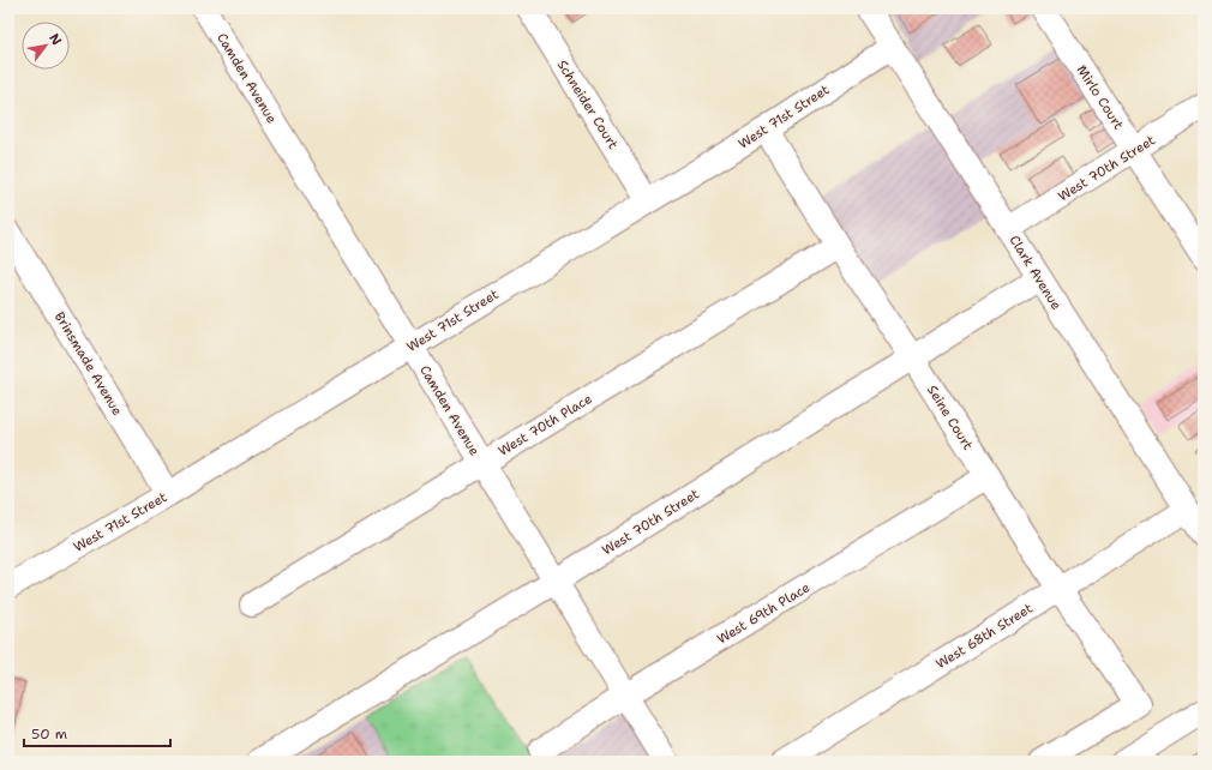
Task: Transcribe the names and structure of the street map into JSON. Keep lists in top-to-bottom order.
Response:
{
  "streets": {
    "street": [
      "Camden Avenue",
      "Mirlo Court",
      "Schneider Court",
      "West 71st Street",
      "West 70th Street",
      "Clark Avenue",
      "Brinsmade Avenue",
      "Seine Court",
      "West 70th Place",
      "West 69th Place",
      "West 68th Street"
    ]
  },
  "crossings": [
    ["Camden Avenue", "West 71st Street"],
    ["Camden Avenue", "West 70th Street"],
    ["Camden Avenue", "West 70th Place"],
    ["Camden Avenue", "West 69th Place"],
    ["Mirlo Court", "West 70th Street"],
    ["Schneider Court", "West 71st Street"],
    ["West 71st Street", "Clark Avenue"],
    ["West 71st Street", "Brinsmade Avenue"],
    ["West 71st Street", "Seine Court"],
    ["West 70th Street", "Clark Avenue"],
    ["West 70th Street", "Seine Court"],
    ["Clark Avenue", "West 68th Street"],
    ["Seine Court", "West 70th Place"],
    ["Seine Court", "West 69th Place"],
    ["Seine Court", "West 68th Street"]
  ],
  "scale_bar": "50 m",
  "north": "top right"
}
